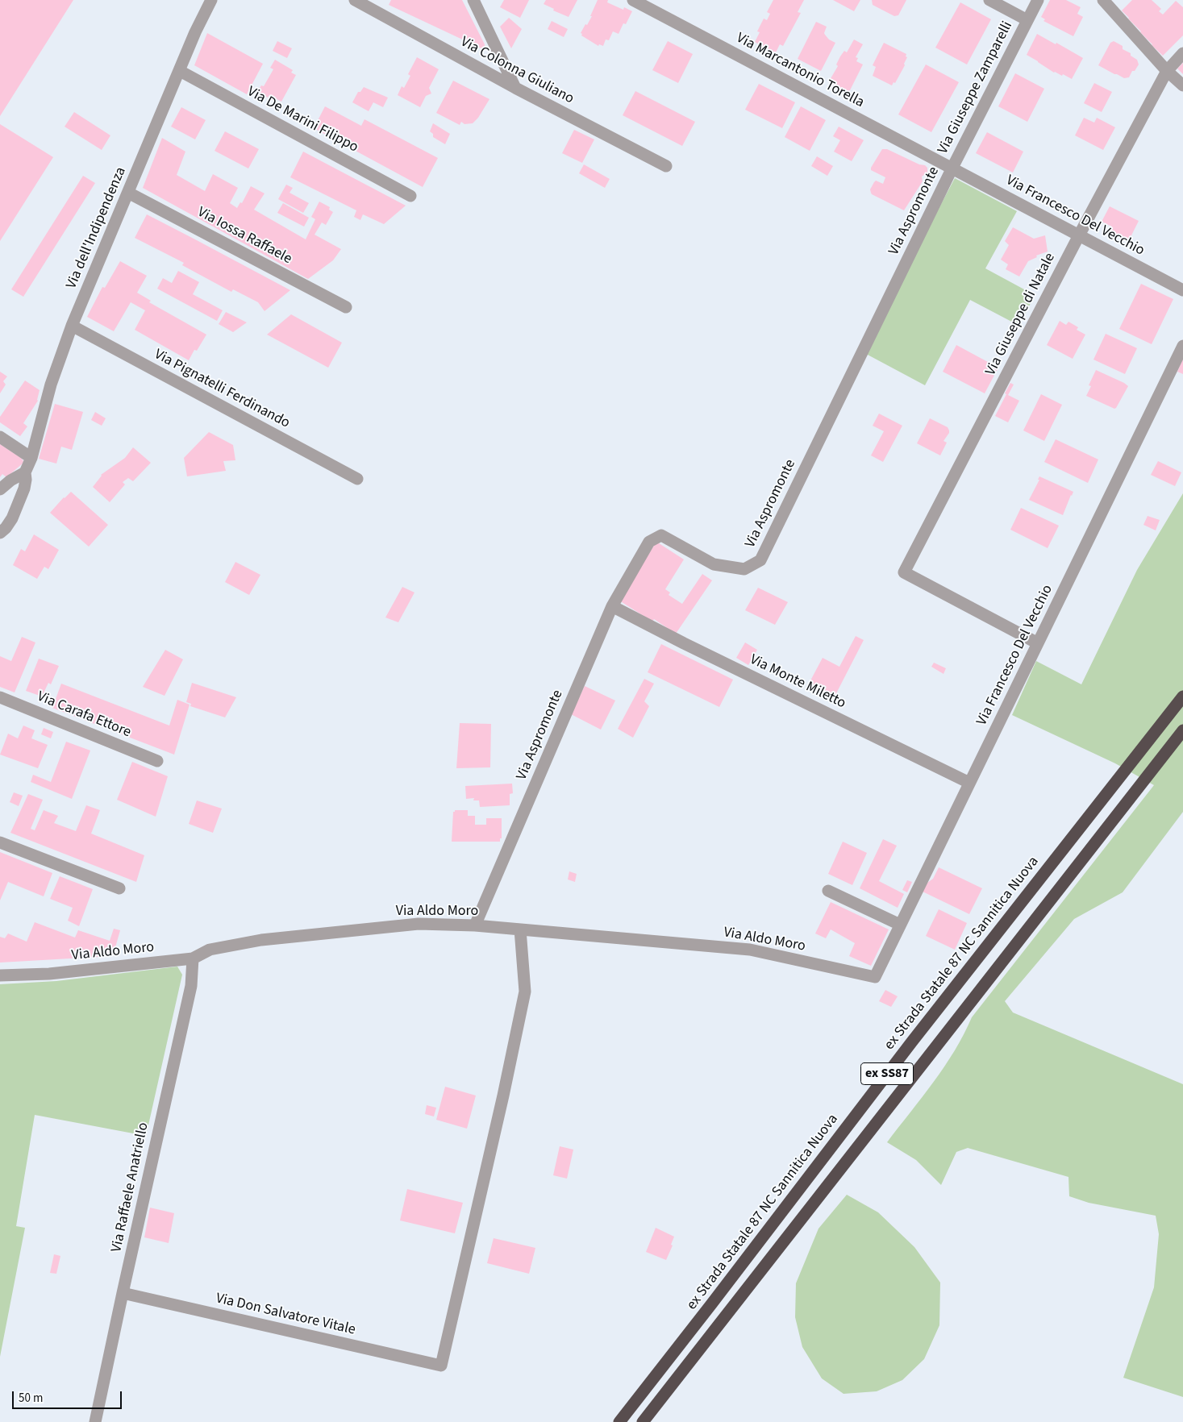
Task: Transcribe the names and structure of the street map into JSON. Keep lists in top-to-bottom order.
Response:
{
  "streets": {
    "highway": ["ex Strada Statale 87 NC Sannitica Nuova", "ex SS87"],
    "street": [
      "Via Colonna Giuliano",
      "Via Marcantonio Torella",
      "Via Giuseppe Zamparelli",
      "Via De Marini Filippo",
      "Via Aspromonte",
      "Via Francesco Del Vecchio",
      "Via dell'Indipendenza",
      "Via Iossa Raffaele",
      "Via Giuseppe di Natale",
      "Via Pignatelli Ferdinando",
      "Via Monte Miletto",
      "Via Carafa Ettore",
      "Via Aldo Moro",
      "Via Raffaele Anatriello",
      "Via Don Salvatore Vitale"
    ]
  },
  "crossings": [
    ["Via Marcantonio Torella", "Via Giuseppe Zamparelli"],
    ["Via Marcantonio Torella", "Via Aspromonte"],
    ["Via Marcantonio Torella", "Via Francesco Del Vecchio"],
    ["Via Giuseppe Zamparelli", "Via Aspromonte"],
    ["Via Giuseppe Zamparelli", "Via Francesco Del Vecchio"],
    ["Via De Marini Filippo", "Via dell'Indipendenza"],
    ["Via Aspromonte", "Via Francesco Del Vecchio"],
    ["Via Aspromonte", "Via Monte Miletto"],
    ["Via Aspromonte", "Via Aldo Moro"],
    ["Via Francesco Del Vecchio", "Via Giuseppe di Natale"],
    ["Via Francesco Del Vecchio", "Via Monte Miletto"],
    ["Via Francesco Del Vecchio", "Via Aldo Moro"],
    ["Via dell'Indipendenza", "Via Iossa Raffaele"],
    ["Via dell'Indipendenza", "Via Pignatelli Ferdinando"],
    ["Via Aldo Moro", "Via Raffaele Anatriello"],
    ["Via Aldo Moro", "Via Don Salvatore Vitale"],
    ["Via Raffaele Anatriello", "Via Don Salvatore Vitale"]
  ],
  "scale_bar": "50 m"
}
